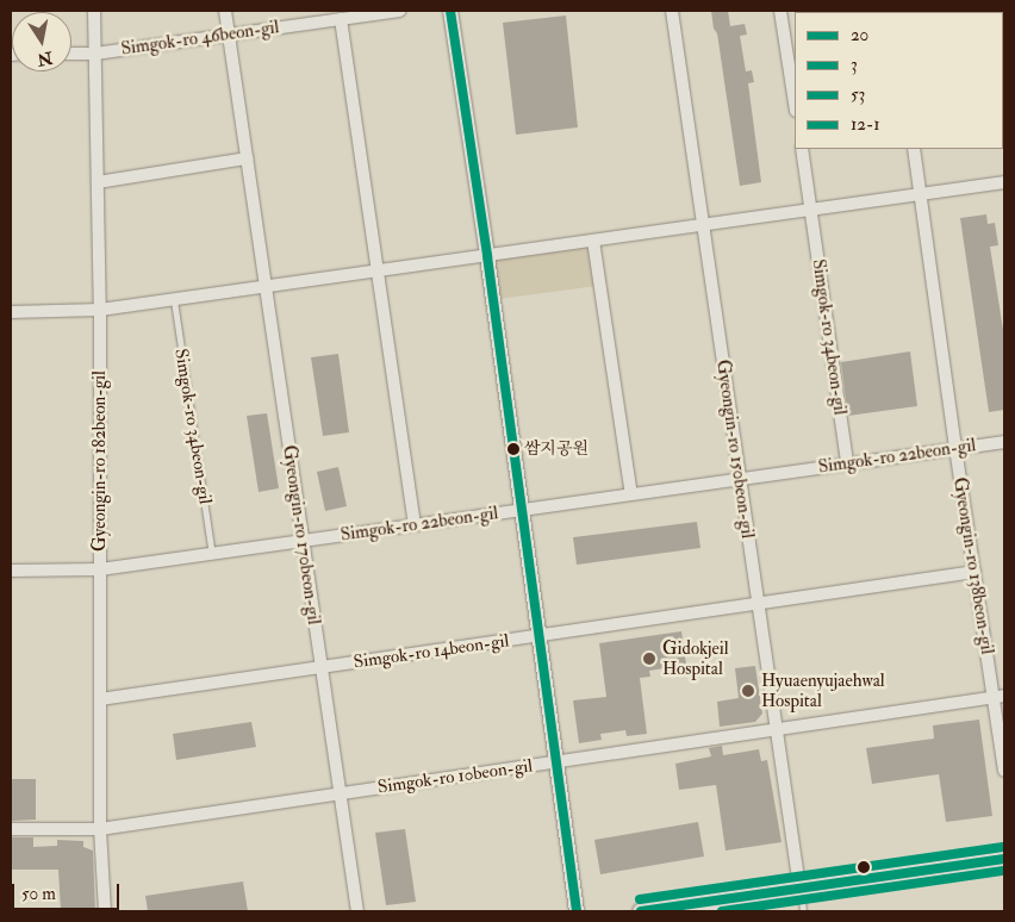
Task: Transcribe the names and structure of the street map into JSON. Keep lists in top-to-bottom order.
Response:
{
  "streets": {
    "street": [
      "Simgok-ro 46beon-gil",
      "Simgok-ro 34beon-gil",
      "Gyeongin-ro 150beon-gil",
      "Simgok-ro 22beon-gil",
      "Gyeongin-ro 182beon-gil",
      "Gyeongin-ro 170beon-gil",
      "Gyeongin-ro 138beon-gil",
      "Simgok-ro 14beon-gil",
      "Simgok-ro 10beon-gil"
    ]
  },
  "crossings": [
    ["Simgok-ro 46beon-gil", "Gyeongin-ro 182beon-gil"],
    ["Simgok-ro 46beon-gil", "Gyeongin-ro 170beon-gil"],
    ["Simgok-ro 34beon-gil", "Simgok-ro 22beon-gil"],
    ["Gyeongin-ro 150beon-gil", "Simgok-ro 22beon-gil"],
    ["Gyeongin-ro 150beon-gil", "Simgok-ro 14beon-gil"],
    ["Gyeongin-ro 150beon-gil", "Simgok-ro 10beon-gil"],
    ["Simgok-ro 22beon-gil", "Gyeongin-ro 182beon-gil"],
    ["Simgok-ro 22beon-gil", "Gyeongin-ro 170beon-gil"],
    ["Simgok-ro 22beon-gil", "Gyeongin-ro 138beon-gil"],
    ["Gyeongin-ro 182beon-gil", "Simgok-ro 14beon-gil"],
    ["Gyeongin-ro 182beon-gil", "Simgok-ro 10beon-gil"],
    ["Gyeongin-ro 170beon-gil", "Simgok-ro 14beon-gil"],
    ["Gyeongin-ro 170beon-gil", "Simgok-ro 10beon-gil"],
    ["Gyeongin-ro 138beon-gil", "Simgok-ro 14beon-gil"],
    ["Gyeongin-ro 138beon-gil", "Simgok-ro 10beon-gil"]
  ],
  "places": ["쌈지공원", "Gidokjeil Hospital", "Hyuaenyujaehwal Hospital"],
  "lines": [
    "transit line 20",
    "transit line 12-1",
    "transit line 3",
    "transit line 53"
  ],
  "legend": [
    "20",
    "3",
    "53",
    "12-1"
  ],
  "scale_bar": "50 m",
  "north": "bottom"
}
